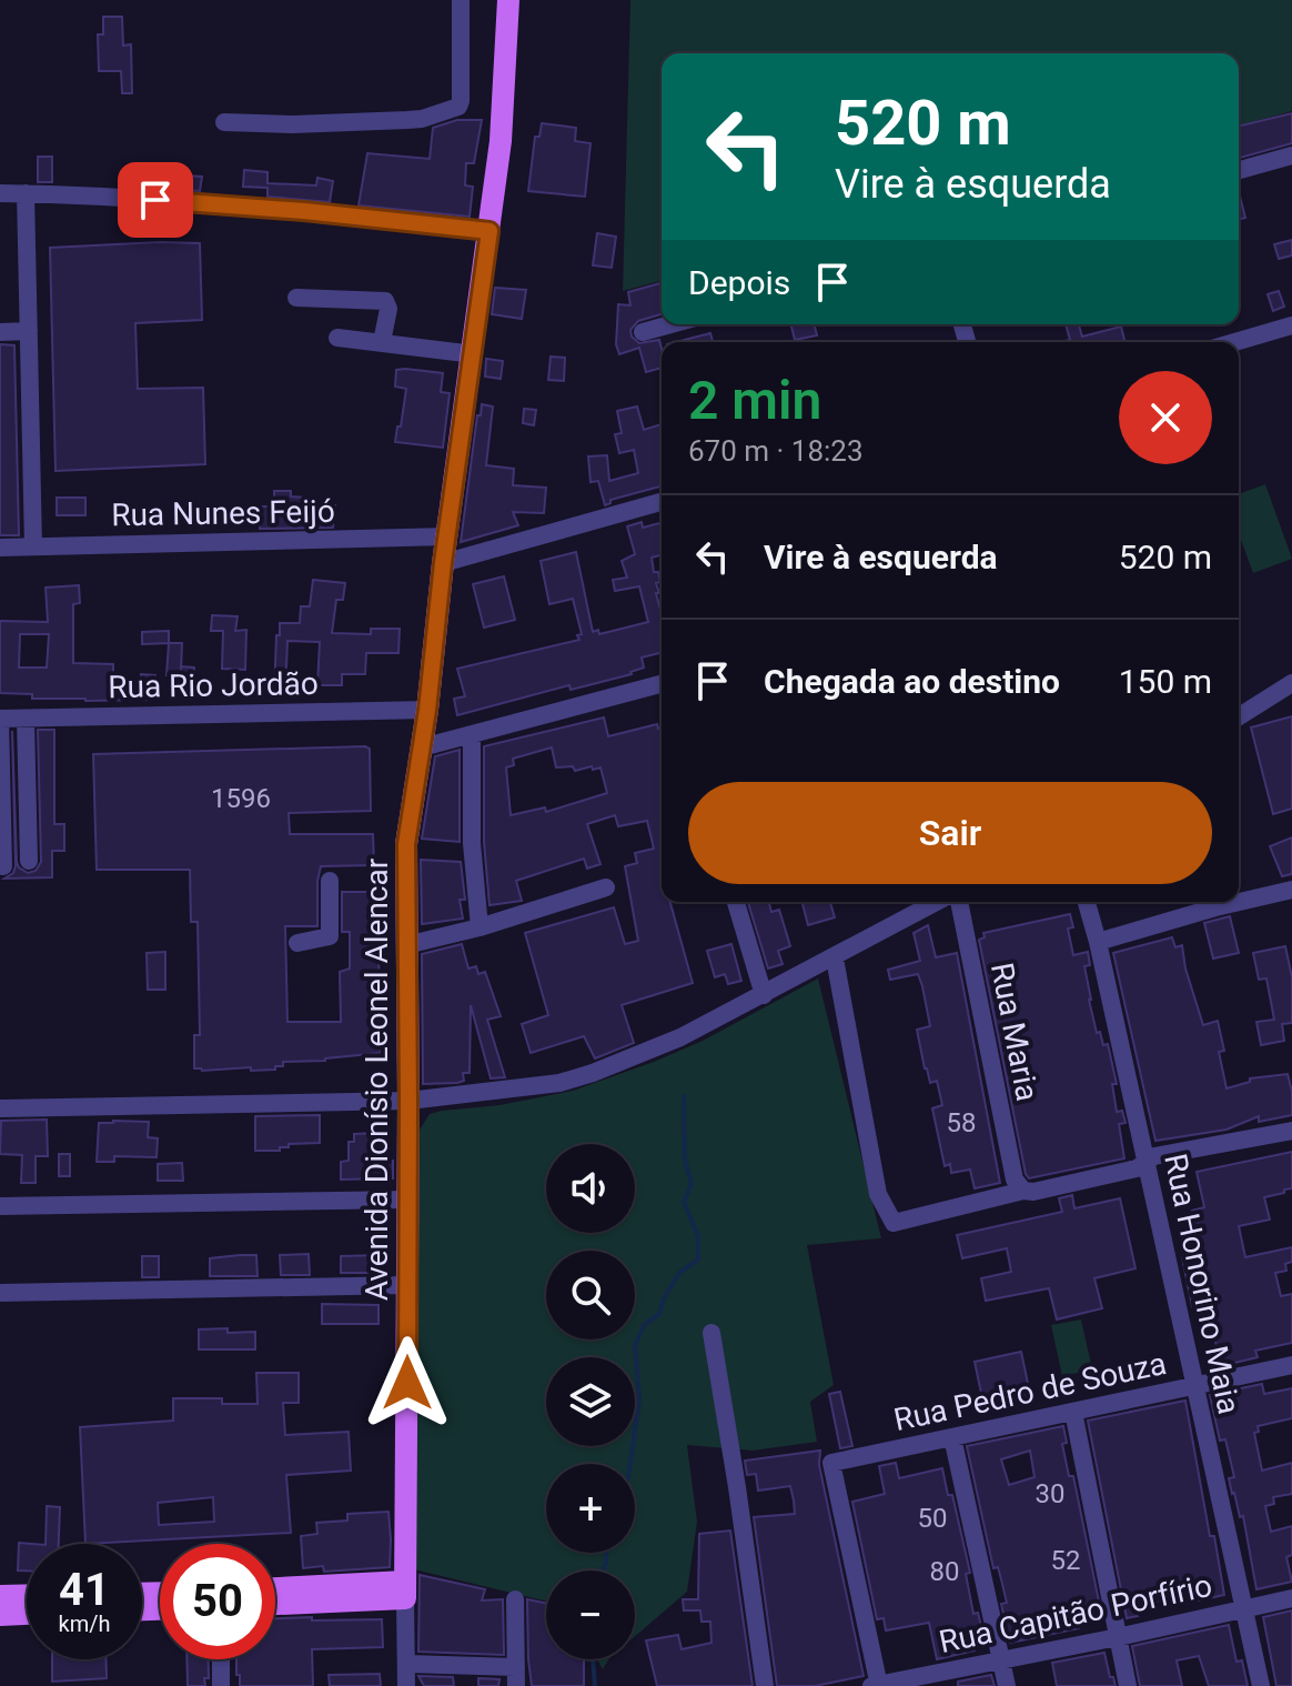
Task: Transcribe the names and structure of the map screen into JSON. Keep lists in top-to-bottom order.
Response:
{
  "streets": {
    "main road": ["Avenida Dionísio Leonel Alencar"],
    "street": [
      "Rua Nunes Feijó",
      "Rua Rio Jordão",
      "Rua Maria",
      "Rua Honorino Maia",
      "Rua Pedro de Souza",
      "Rua Capitão Porfírio"
    ]
  },
  "crossings": [
    ["Rua Nunes Feijó", "Avenida Dionísio Leonel Alencar"],
    ["Rua Rio Jordão", "Avenida Dionísio Leonel Alencar"],
    ["Rua Honorino Maia", "Rua Pedro de Souza"],
    ["Rua Honorino Maia", "Rua Capitão Porfírio"],
    ["Rua Pedro de Souza", "Rua Capitão Porfírio"]
  ],
  "house_numbers": [
    "1596",
    "58",
    "30",
    "50",
    "52",
    "80"
  ],
  "page": {
    "turn": ["520 m", "Vire à esquerda"],
    "then": "Depois",
    "heading": ["2 min", "670 m · 18:23"],
    "list": [
      {
        "name": "Vire à esquerda",
        "value": "520 m"
      },
      {
        "name": "Chegada ao destino",
        "value": "150 m"
      }
    ],
    "buttons": "Sair",
    "map_buttons": ["+", "−"],
    "speed": "41 km/h",
    "limit": "50"
  }
}
